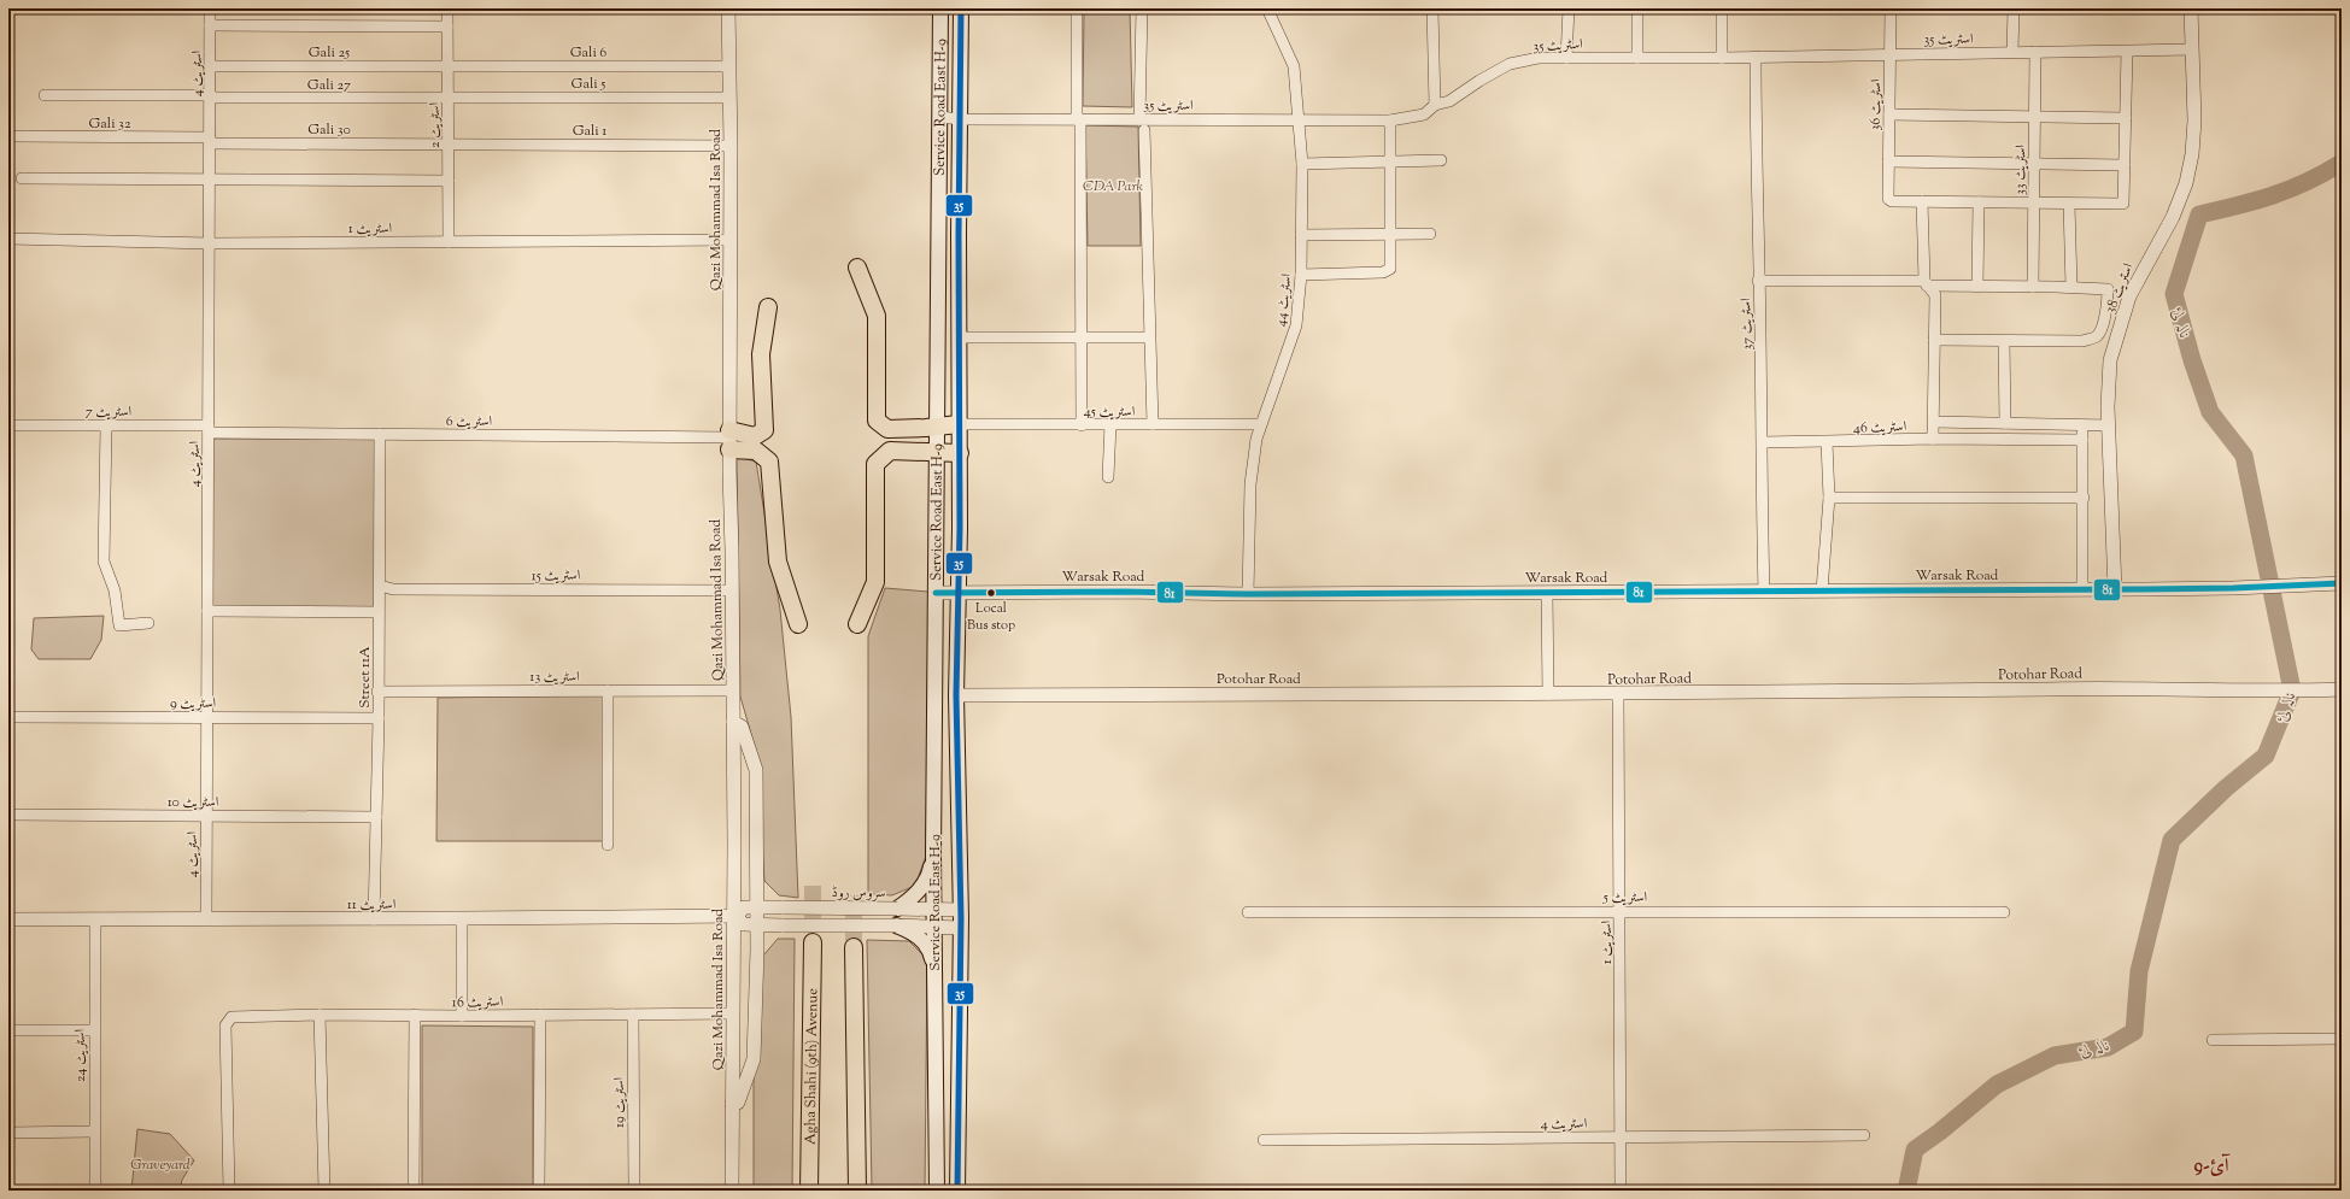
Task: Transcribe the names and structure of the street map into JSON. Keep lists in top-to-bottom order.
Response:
{
  "streets": {
    "main road": ["Service Road East H-9", "Agha Shahi (9th) Avenue"],
    "street": [
      "اسٹریٹ 35",
      "Gali 25",
      "Gali 6",
      "اسٹریٹ 4",
      "Gali 5",
      "Gali 27",
      "اسٹریٹ 36",
      "Gali 32",
      "اسٹریٹ 2",
      "Gali 30",
      "Gali 1",
      "اسٹریٹ 33",
      "Qazi Mohammad Isa Road",
      "اسٹریٹ 1",
      "اسٹریٹ 38",
      "اسٹریٹ 44",
      "اسٹریٹ 37",
      "اسٹریٹ 7",
      "اسٹریٹ 45",
      "اسٹریٹ 6",
      "اسٹریٹ 46",
      "اسٹریٹ 15",
      "Warsak Road",
      "Potohar Road",
      "اسٹریٹ 13",
      "Street 11A",
      "اسٹریٹ 9",
      "اسٹریٹ 10",
      "سروس روڈ",
      "اسٹریٹ 5",
      "اسٹریٹ 11",
      "اسٹریٹ 16",
      "اسٹریٹ 24",
      "اسٹریٹ 19"
    ]
  },
  "crossings": [
    ["اسٹریٹ 35", "اسٹریٹ 36"],
    ["اسٹریٹ 35", "Service Road East H-9"],
    ["اسٹریٹ 35", "اسٹریٹ 33"],
    ["اسٹریٹ 35", "اسٹریٹ 38"],
    ["اسٹریٹ 35", "اسٹریٹ 44"],
    ["اسٹریٹ 35", "اسٹریٹ 37"],
    ["Gali 25", "Gali 6"],
    ["Gali 25", "اسٹریٹ 4"],
    ["Gali 25", "اسٹریٹ 2"],
    ["Gali 6", "اسٹریٹ 2"],
    ["Gali 6", "Qazi Mohammad Isa Road"],
    ["اسٹریٹ 4", "Gali 27"],
    ["اسٹریٹ 4", "Gali 32"],
    ["اسٹریٹ 4", "Gali 30"],
    ["اسٹریٹ 4", "اسٹریٹ 1"],
    ["اسٹریٹ 4", "اسٹریٹ 7"],
    ["اسٹریٹ 4", "اسٹریٹ 6"],
    ["اسٹریٹ 4", "اسٹریٹ 9"],
    ["اسٹریٹ 4", "اسٹریٹ 10"],
    ["اسٹریٹ 4", "اسٹریٹ 11"],
    ["Gali 5", "Gali 27"],
    ["Gali 5", "اسٹریٹ 2"],
    ["Gali 5", "Qazi Mohammad Isa Road"],
    ["Gali 27", "اسٹریٹ 2"],
    ["Service Road East H-9", "اسٹریٹ 45"],
    ["Service Road East H-9", "Warsak Road"],
    ["Service Road East H-9", "Potohar Road"],
    ["Service Road East H-9", "سروس روڈ"],
    ["Gali 32", "Gali 30"],
    ["اسٹریٹ 2", "Gali 30"],
    ["اسٹریٹ 2", "Gali 1"],
    ["اسٹریٹ 2", "اسٹریٹ 1"],
    ["Gali 30", "Gali 1"],
    ["Gali 1", "Qazi Mohammad Isa Road"],
    ["Qazi Mohammad Isa Road", "اسٹریٹ 1"],
    ["Qazi Mohammad Isa Road", "اسٹریٹ 6"],
    ["Qazi Mohammad Isa Road", "اسٹریٹ 15"],
    ["Qazi Mohammad Isa Road", "اسٹریٹ 13"],
    ["Qazi Mohammad Isa Road", "سروس روڈ"],
    ["Qazi Mohammad Isa Road", "اسٹریٹ 11"],
    ["Qazi Mohammad Isa Road", "اسٹریٹ 16"],
    ["اسٹریٹ 1", "Potohar Road"],
    ["اسٹریٹ 1", "اسٹریٹ 5"],
    ["اسٹریٹ 38", "Warsak Road"],
    ["اسٹریٹ 44", "اسٹریٹ 45"],
    ["اسٹریٹ 44", "Warsak Road"],
    ["اسٹریٹ 37", "اسٹریٹ 46"],
    ["اسٹریٹ 37", "Warsak Road"],
    ["اسٹریٹ 7", "اسٹریٹ 6"],
    ["اسٹریٹ 6", "Street 11A"],
    ["اسٹریٹ 15", "Street 11A"],
    ["اسٹریٹ 13", "Street 11A"],
    ["Street 11A", "اسٹریٹ 9"],
    ["Street 11A", "اسٹریٹ 10"],
    ["Street 11A", "اسٹریٹ 11"],
    ["سروس روڈ", "اسٹریٹ 11"],
    ["اسٹریٹ 11", "اسٹریٹ 24"],
    ["اسٹریٹ 16", "اسٹریٹ 19"]
  ],
  "districts": ["آئ-9"],
  "water": ["نالہ لئ"],
  "parks": ["CDA Park", "Graveyard"],
  "places": ["Local Bus stop"],
  "lines": ["transit line 35", "transit line 81"]
}
